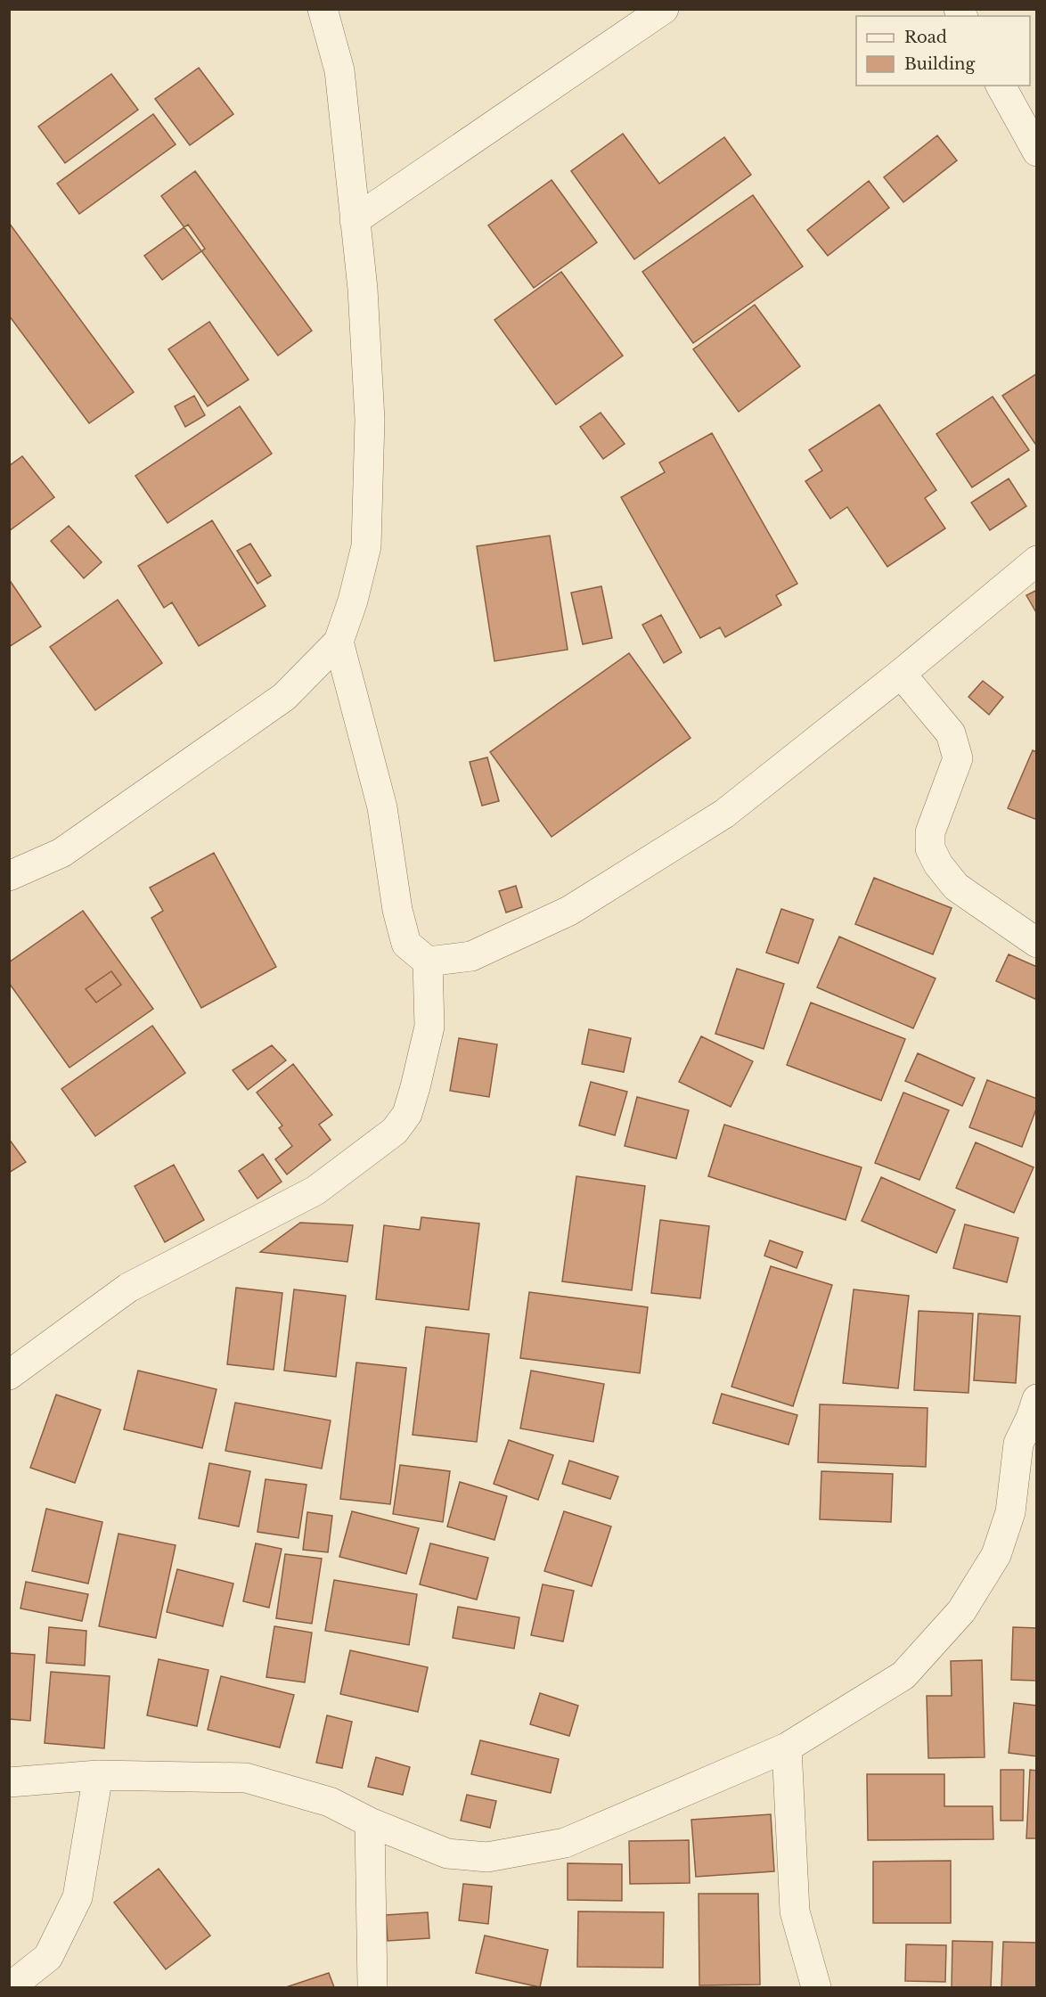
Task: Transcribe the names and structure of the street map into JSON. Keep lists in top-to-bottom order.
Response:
{
  "legend": ["Road", "Building"]
}
